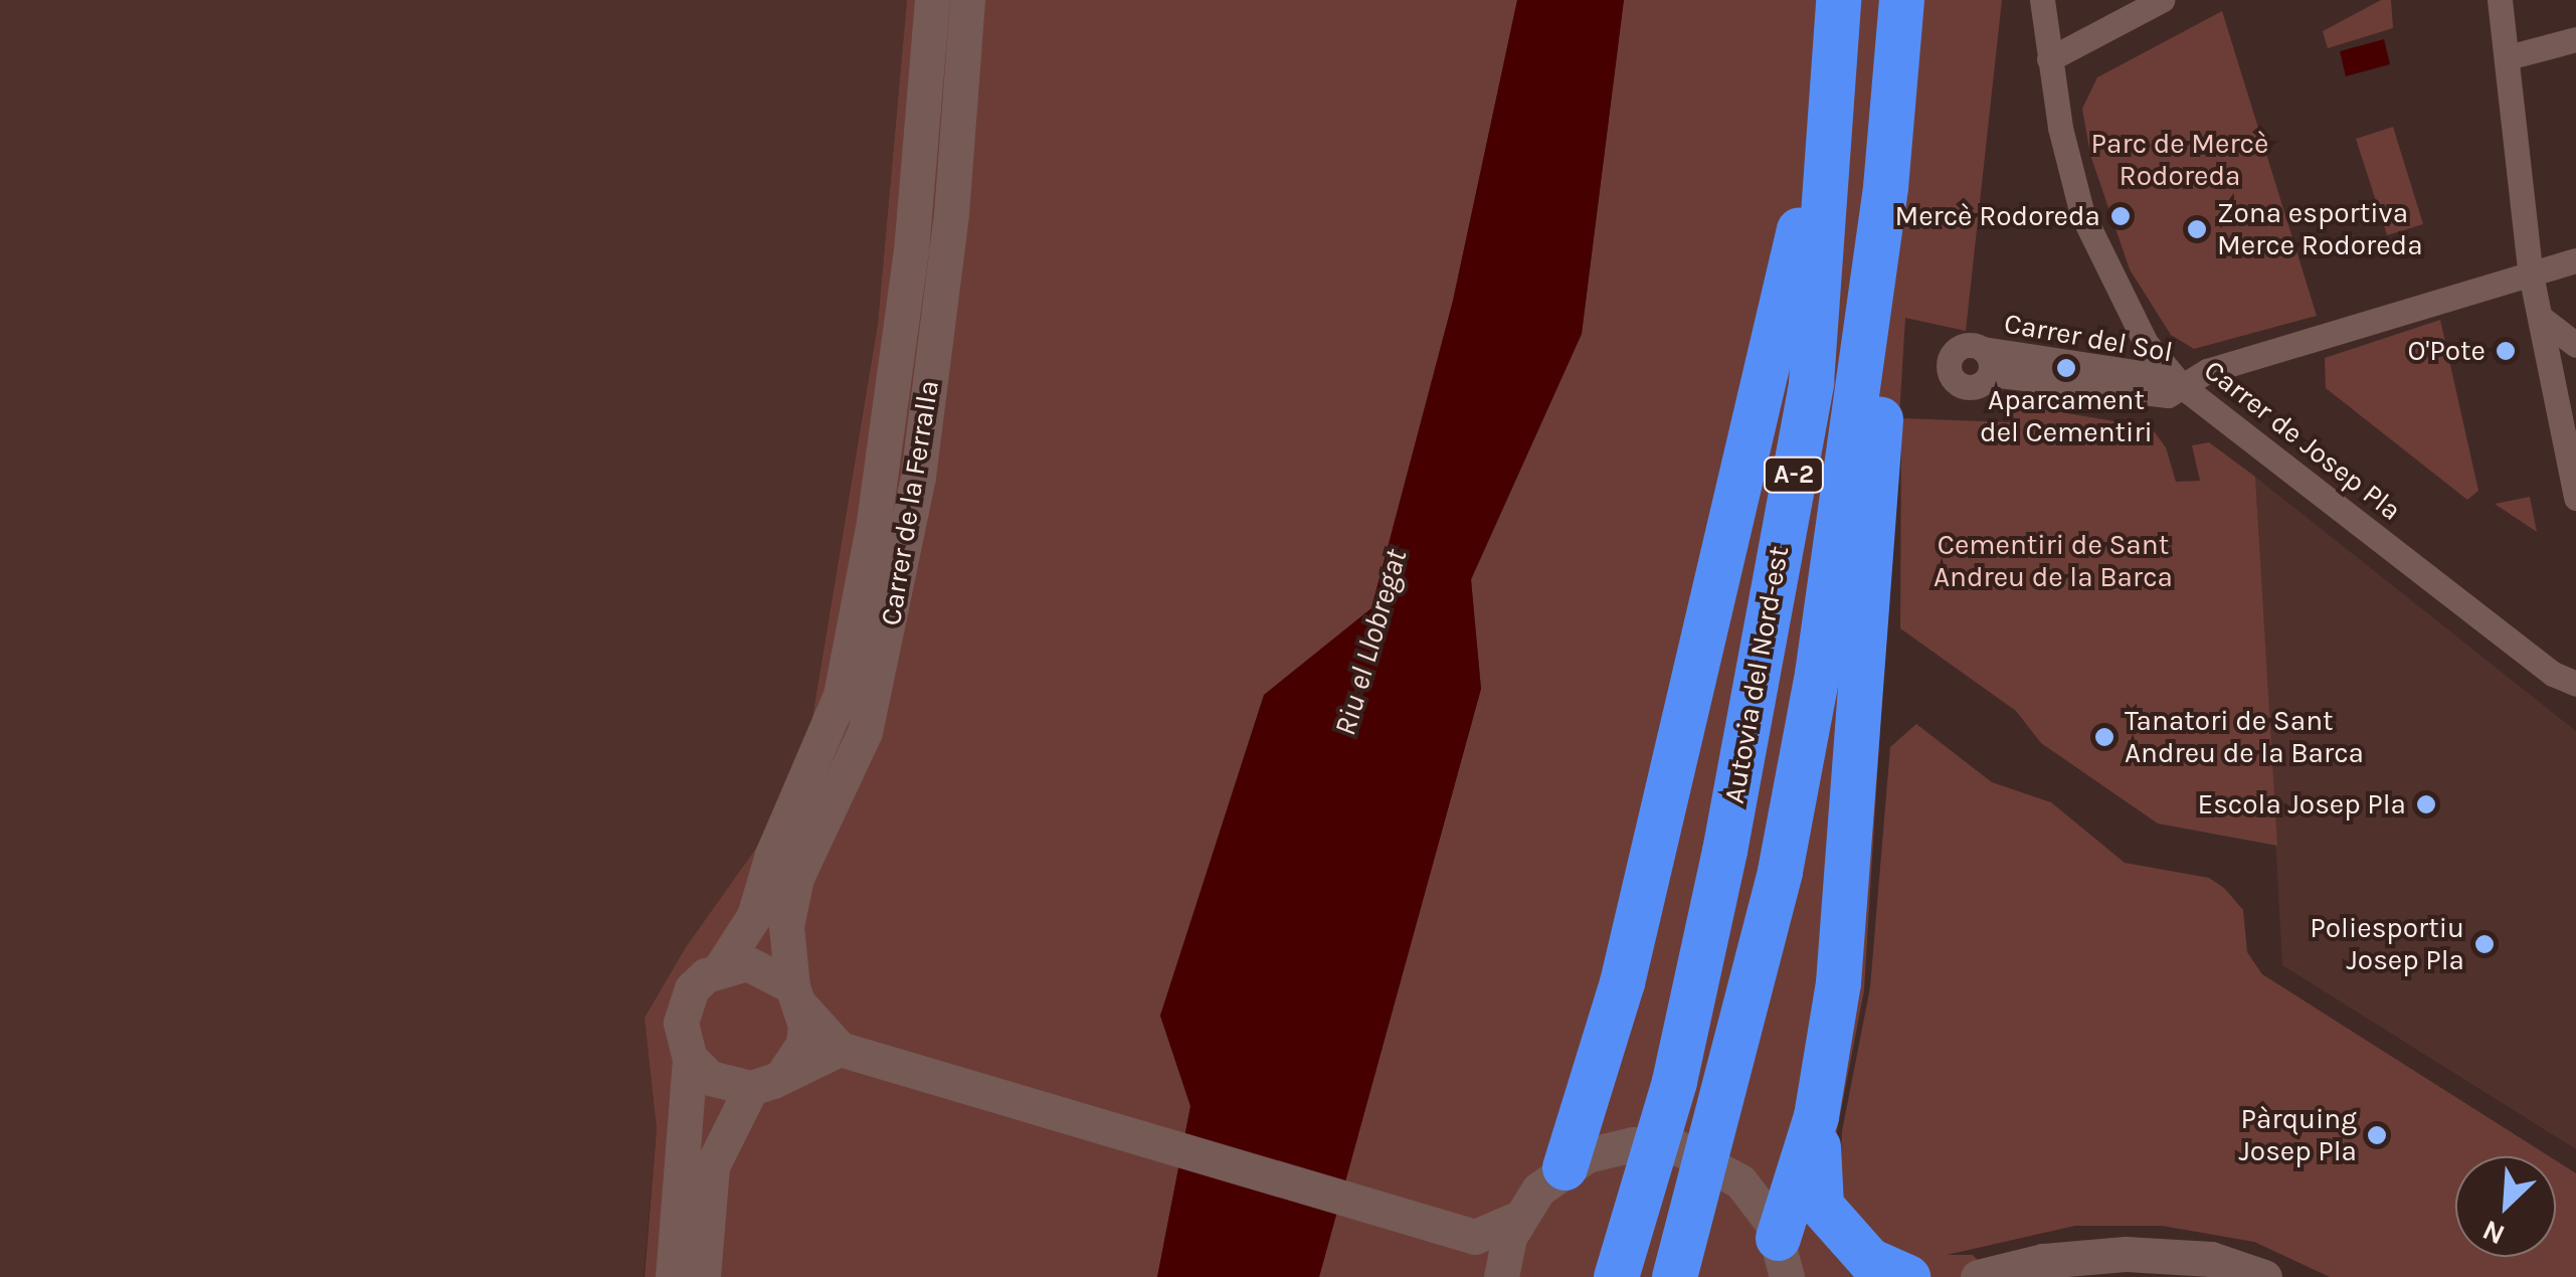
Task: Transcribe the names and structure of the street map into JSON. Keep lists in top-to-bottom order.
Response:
{
  "streets": {
    "highway": ["A-2", "Autovia del Nord-est"],
    "street": ["Carrer del Sol", "Carrer de Josep Pla", "Carrer de la Ferralla"]
  },
  "crossings": [
    ["Carrer del Sol", "Carrer de Josep Pla"]
  ],
  "water": ["Riu el Llobregat"],
  "parks": ["Parc de Mercè Rodoreda", "Cementiri de Sant Andreu de la Barca"],
  "places": [
    "Mercè Rodoreda",
    "Zona esportiva Merce Rodoreda",
    "O'Pote",
    "Aparcament del Cementiri",
    "Tanatori de Sant Andreu de la Barca",
    "Escola Josep Pla",
    "Poliesportiu Josep Pla",
    "Pàrquing Josep Pla"
  ],
  "north": "bottom left"
}
